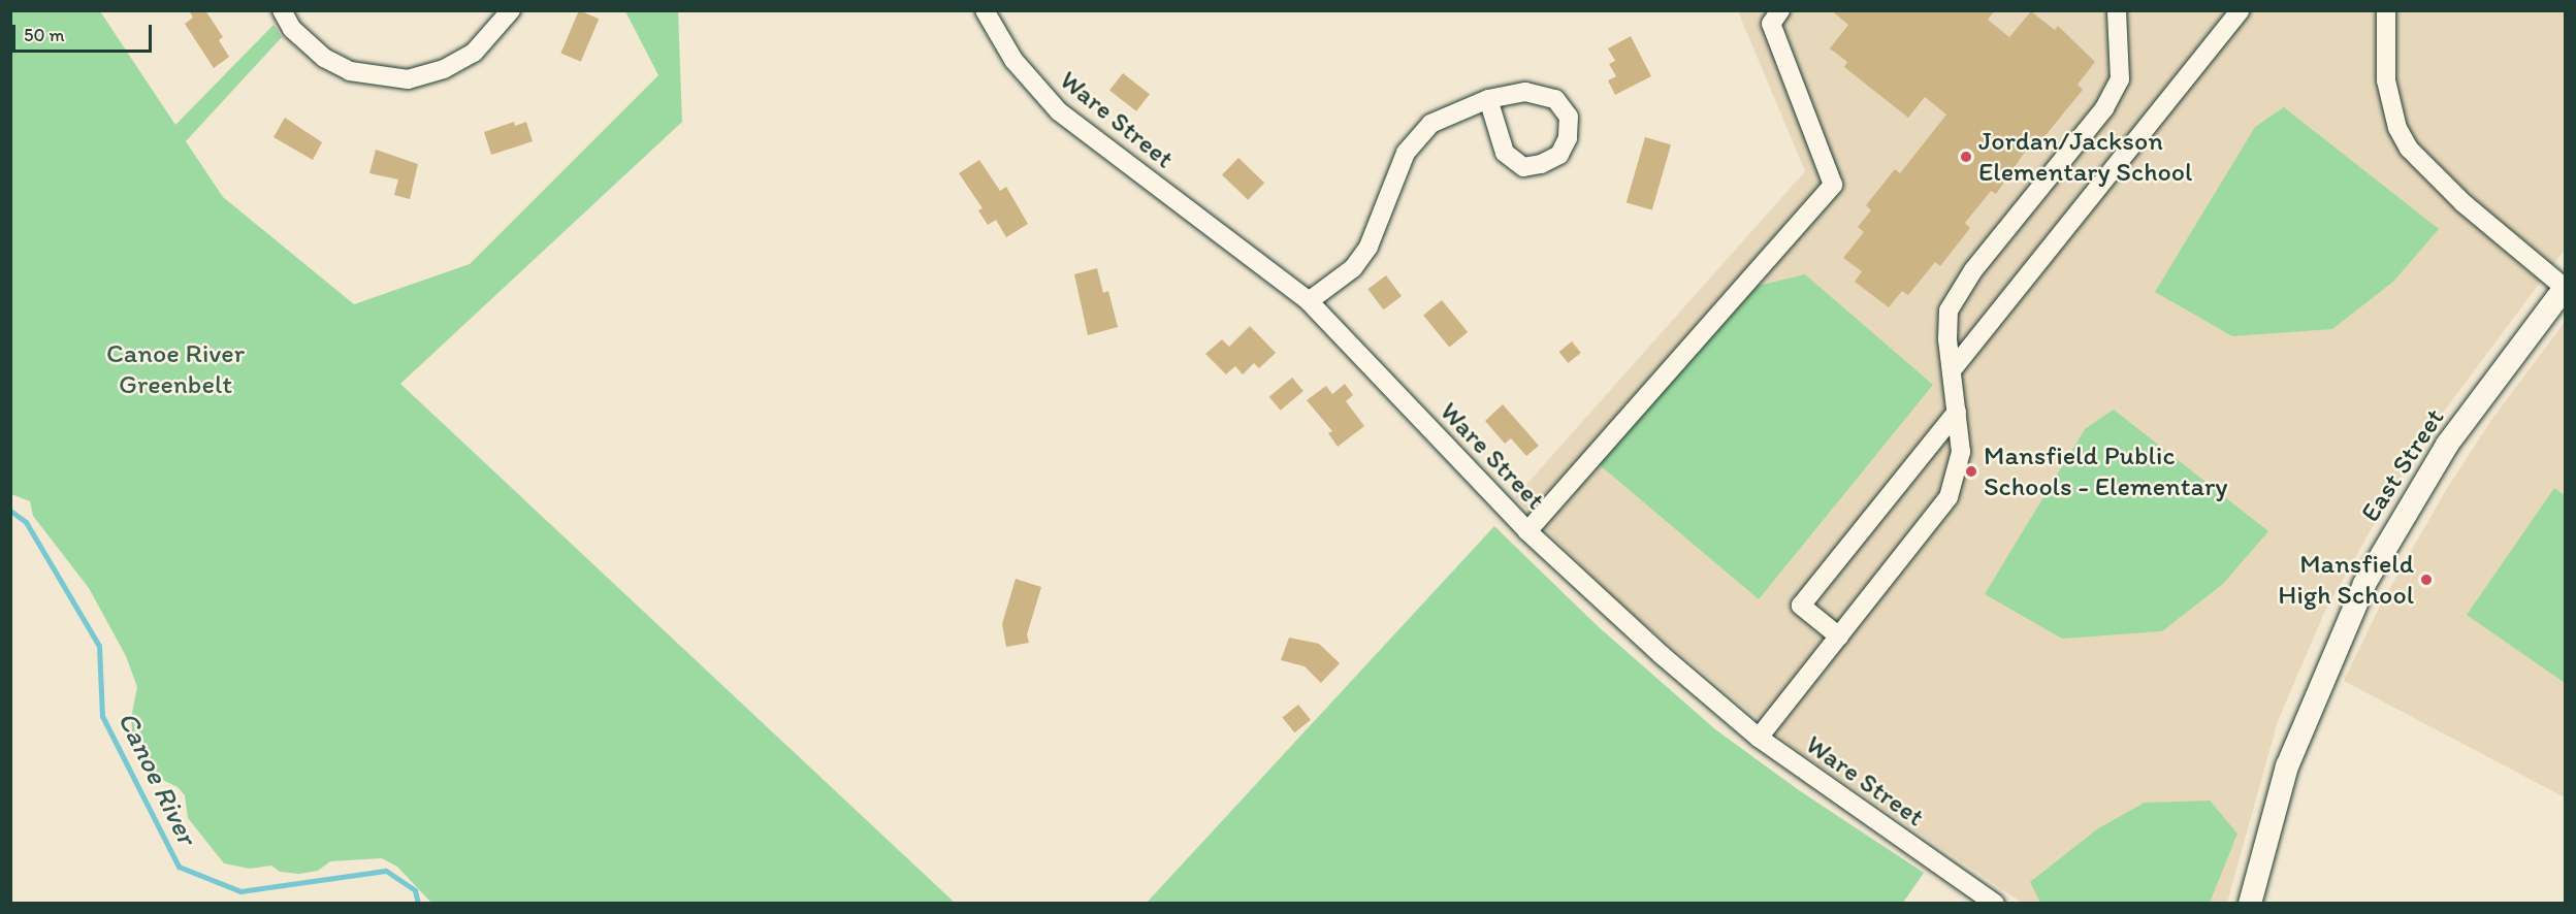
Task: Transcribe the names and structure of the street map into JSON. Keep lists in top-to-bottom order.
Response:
{
  "streets": {
    "main road": ["East Street"],
    "street": ["Ware Street"]
  },
  "water": ["Canoe River"],
  "parks": ["Canoe River Greenbelt"],
  "places": ["Jordan/Jackson Elementary School", "Mansfield Public Schools - Elementary", "Mansfield High School"],
  "scale_bar": "50 m"
}
